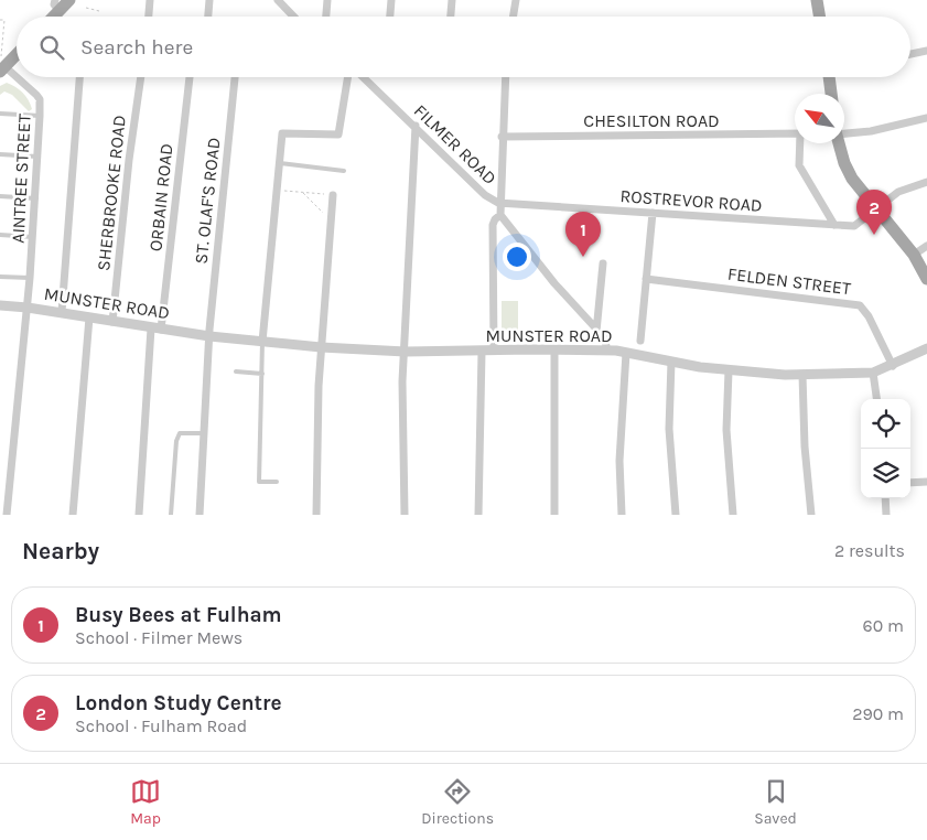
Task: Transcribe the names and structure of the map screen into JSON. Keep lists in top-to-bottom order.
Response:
{
  "streets": {
    "street": [
      "CHESILTON ROAD",
      "FILMER ROAD",
      "AINTREE STREET",
      "SHERBROOKE ROAD",
      "ORBAIN ROAD",
      "ST. OLAF'S ROAD",
      "ROSTREVOR ROAD",
      "FELDEN STREET",
      "MUNSTER ROAD"
    ]
  },
  "crossings": [
    ["FILMER ROAD", "ROSTREVOR ROAD"],
    ["FILMER ROAD", "MUNSTER ROAD"],
    ["AINTREE STREET", "MUNSTER ROAD"],
    ["SHERBROOKE ROAD", "MUNSTER ROAD"],
    ["ORBAIN ROAD", "MUNSTER ROAD"],
    ["ST. OLAF'S ROAD", "MUNSTER ROAD"],
    ["FELDEN STREET", "MUNSTER ROAD"]
  ],
  "north": "top left",
  "page": {
    "search": "Search here",
    "pins": ["2", "1"],
    "heading": ["Nearby", "2 results"],
    "list": [
      {
        "mark": "1",
        "name": "Busy Bees at Fulham",
        "note": "School · Filmer Mews",
        "value": "60 m"
      },
      {
        "mark": "2",
        "name": "London Study Centre",
        "note": "School · Fulham Road",
        "value": "290 m"
      }
    ],
    "nav": ["Map", "Directions", "Saved"]
  }
}
